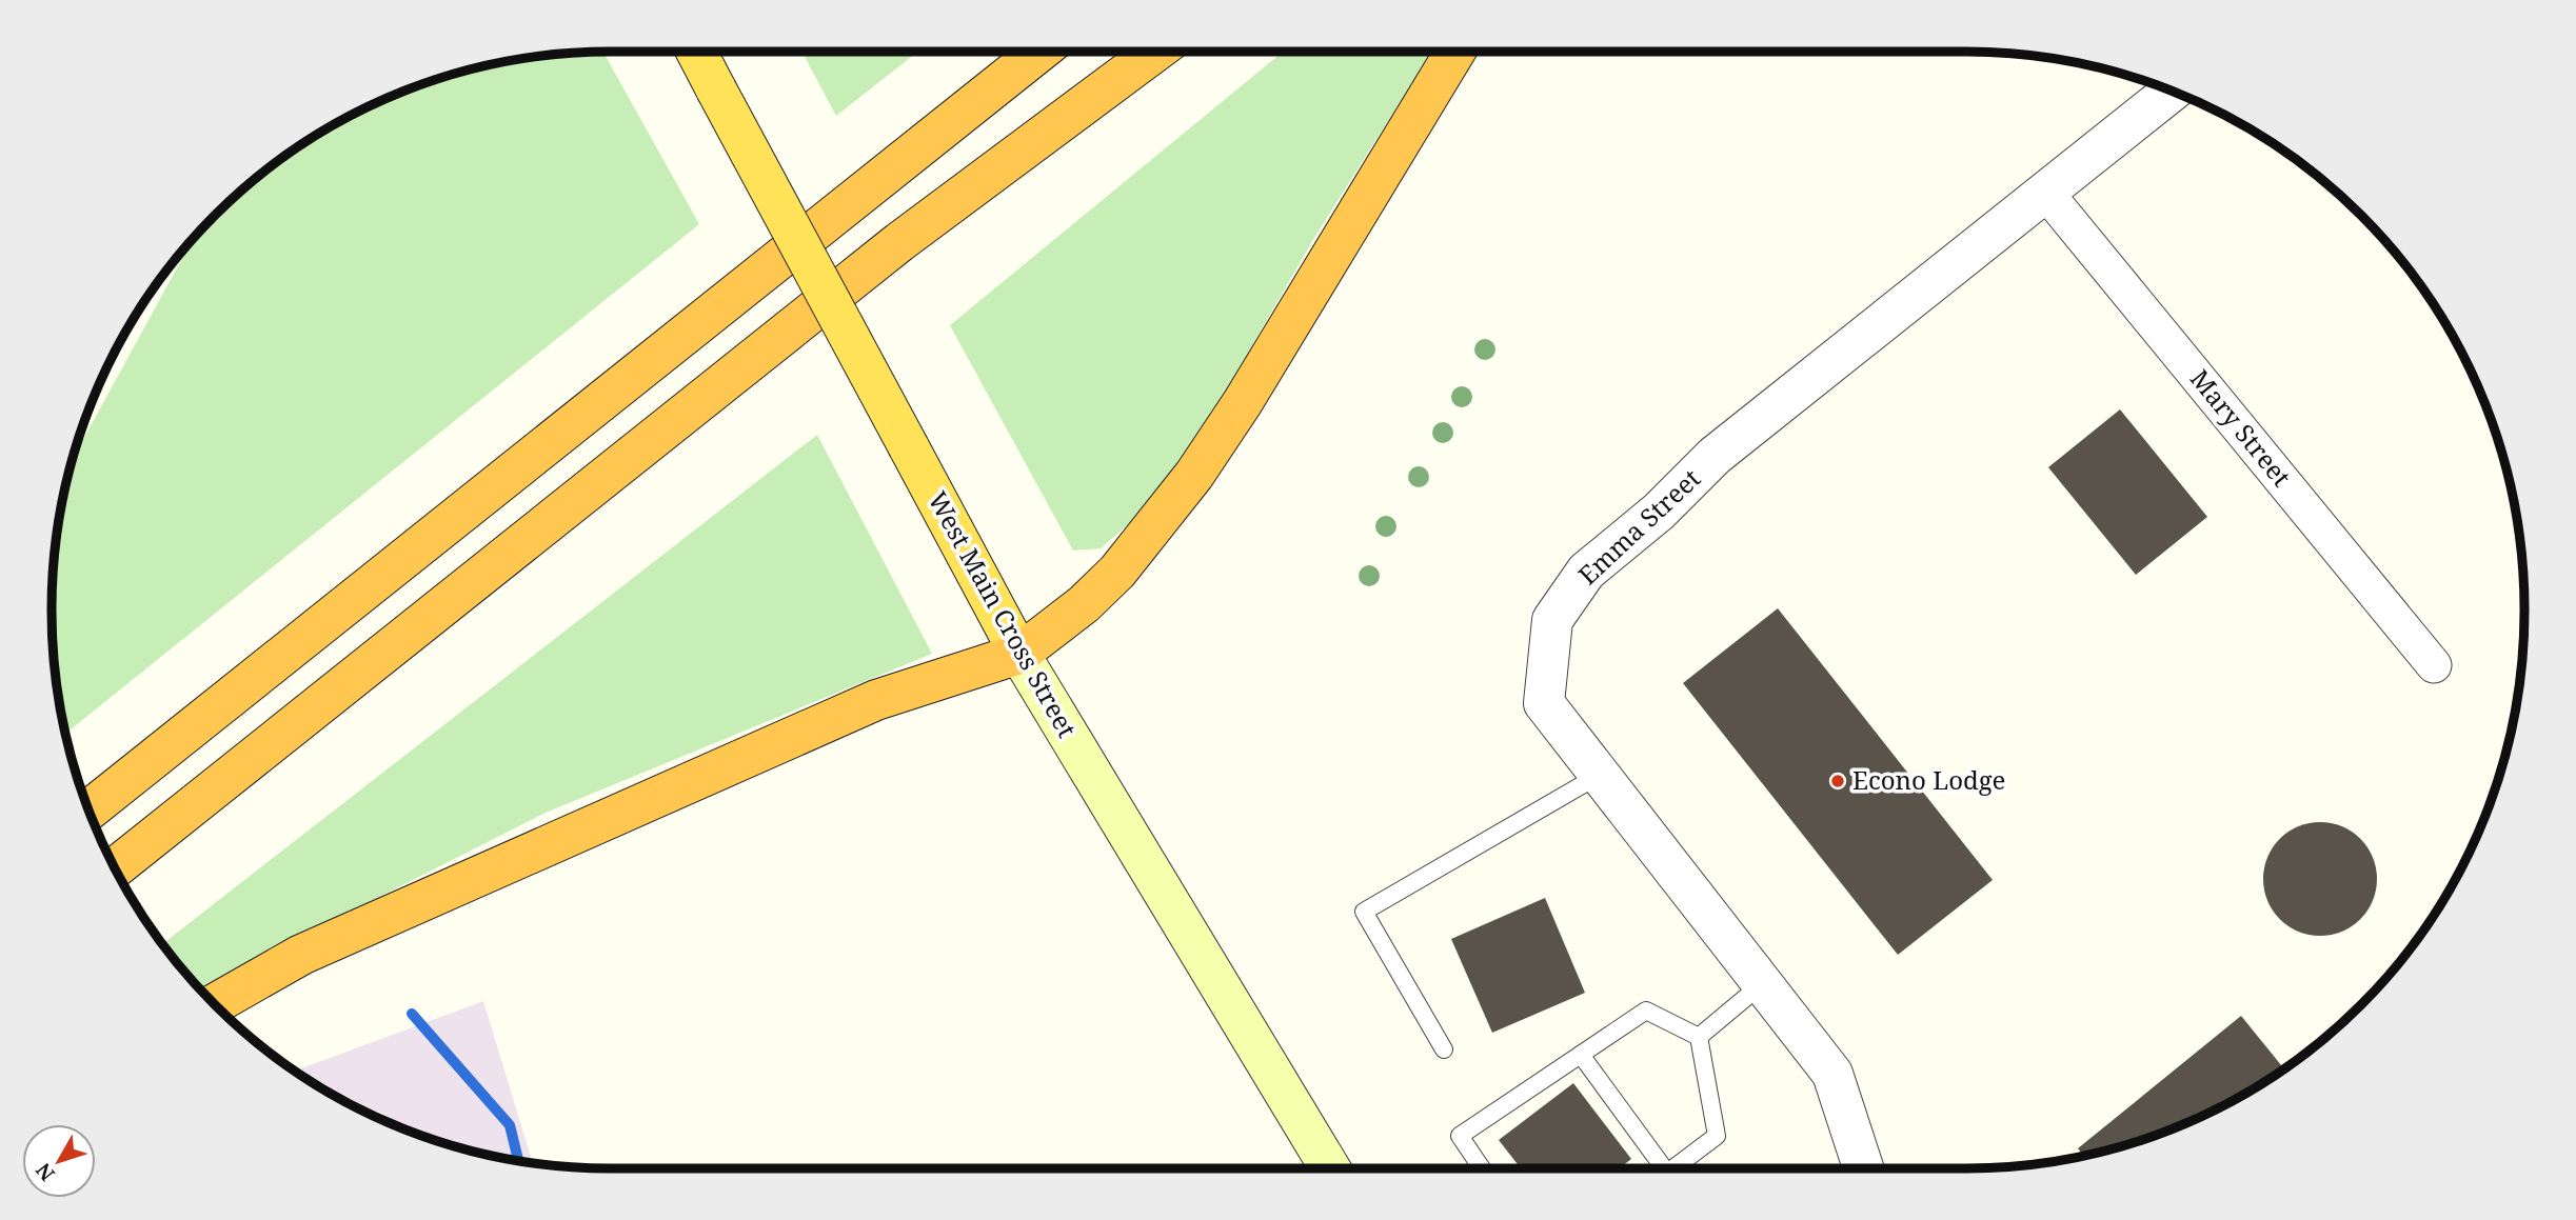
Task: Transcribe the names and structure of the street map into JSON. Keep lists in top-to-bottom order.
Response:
{
  "streets": {
    "highway": ["West Main Cross Street"],
    "street": ["Mary Street", "Emma Street"]
  },
  "crossings": [
    ["Mary Street", "Emma Street"]
  ],
  "places": ["Econo Lodge"],
  "north": "bottom left"
}
